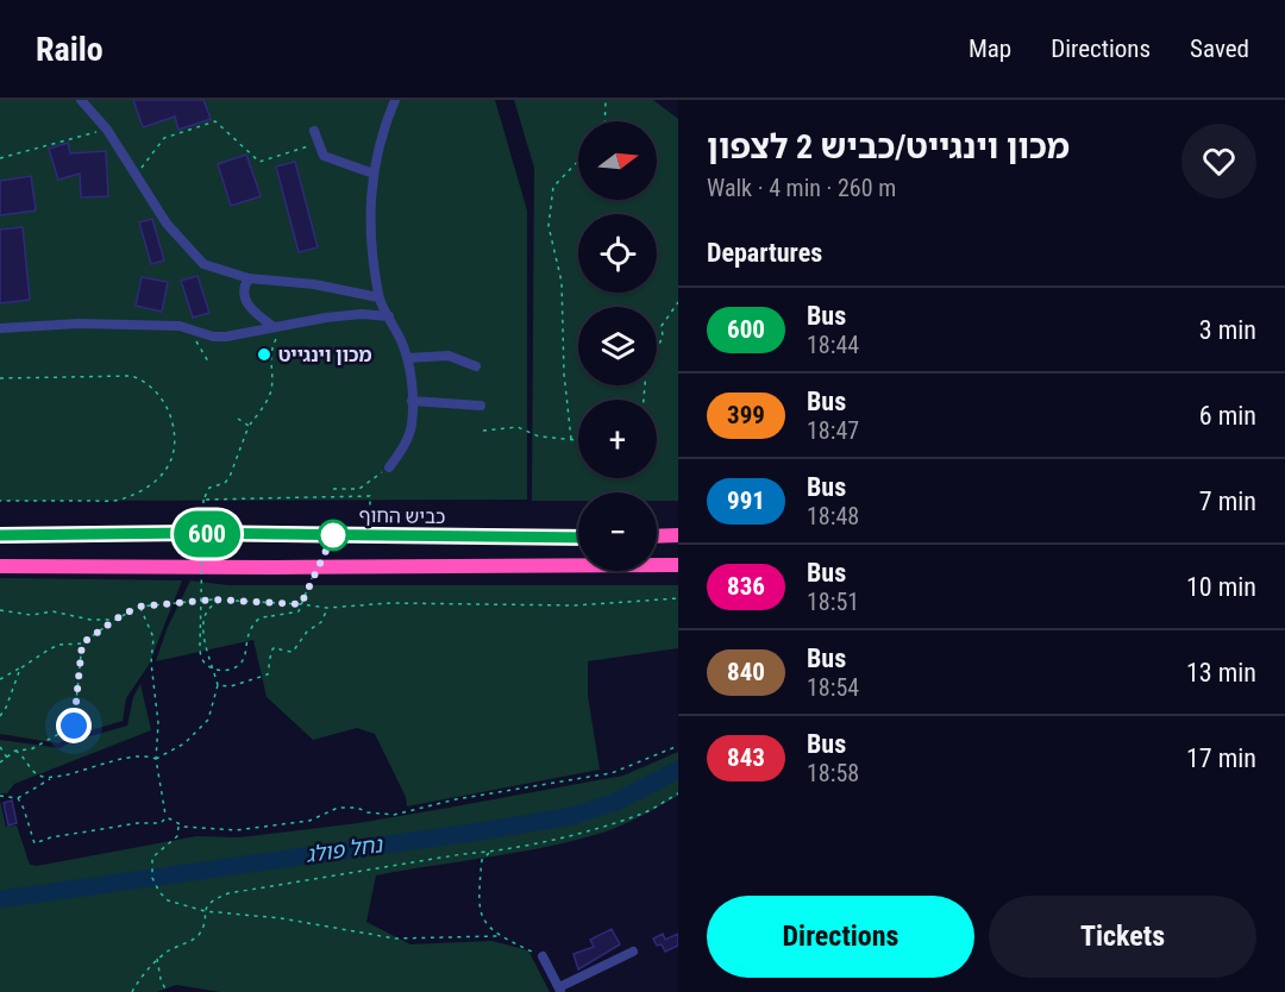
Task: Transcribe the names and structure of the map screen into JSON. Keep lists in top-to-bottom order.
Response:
{
  "streets": {
    "highway": ["כביש החוף"]
  },
  "water": ["נחל פולג"],
  "places": ["מכון וינגייט"],
  "lines": ["bus line 600"],
  "north": "right",
  "page": {
    "header": "Railo",
    "nav": ["Map", "Directions", "Saved"],
    "on_map": "600",
    "heading": [
      ["מכון וינגייט/כביש 2 לצפון", "Walk · 4 min · 260 m"],
      "Departures"
    ],
    "map_buttons": ["+", "−"],
    "list": [
      {
        "mark": "600",
        "name": "Bus",
        "note": "18:44",
        "value": "3 min"
      },
      {
        "mark": "399",
        "name": "Bus",
        "note": "18:47",
        "value": "6 min"
      },
      {
        "mark": "991",
        "name": "Bus",
        "note": "18:48",
        "value": "7 min"
      },
      {
        "mark": "836",
        "name": "Bus",
        "note": "18:51",
        "value": "10 min"
      },
      {
        "mark": "840",
        "name": "Bus",
        "note": "18:54",
        "value": "13 min"
      },
      {
        "mark": "843",
        "name": "Bus",
        "note": "18:58",
        "value": "17 min"
      }
    ],
    "buttons": ["Directions", "Tickets"]
  }
}
